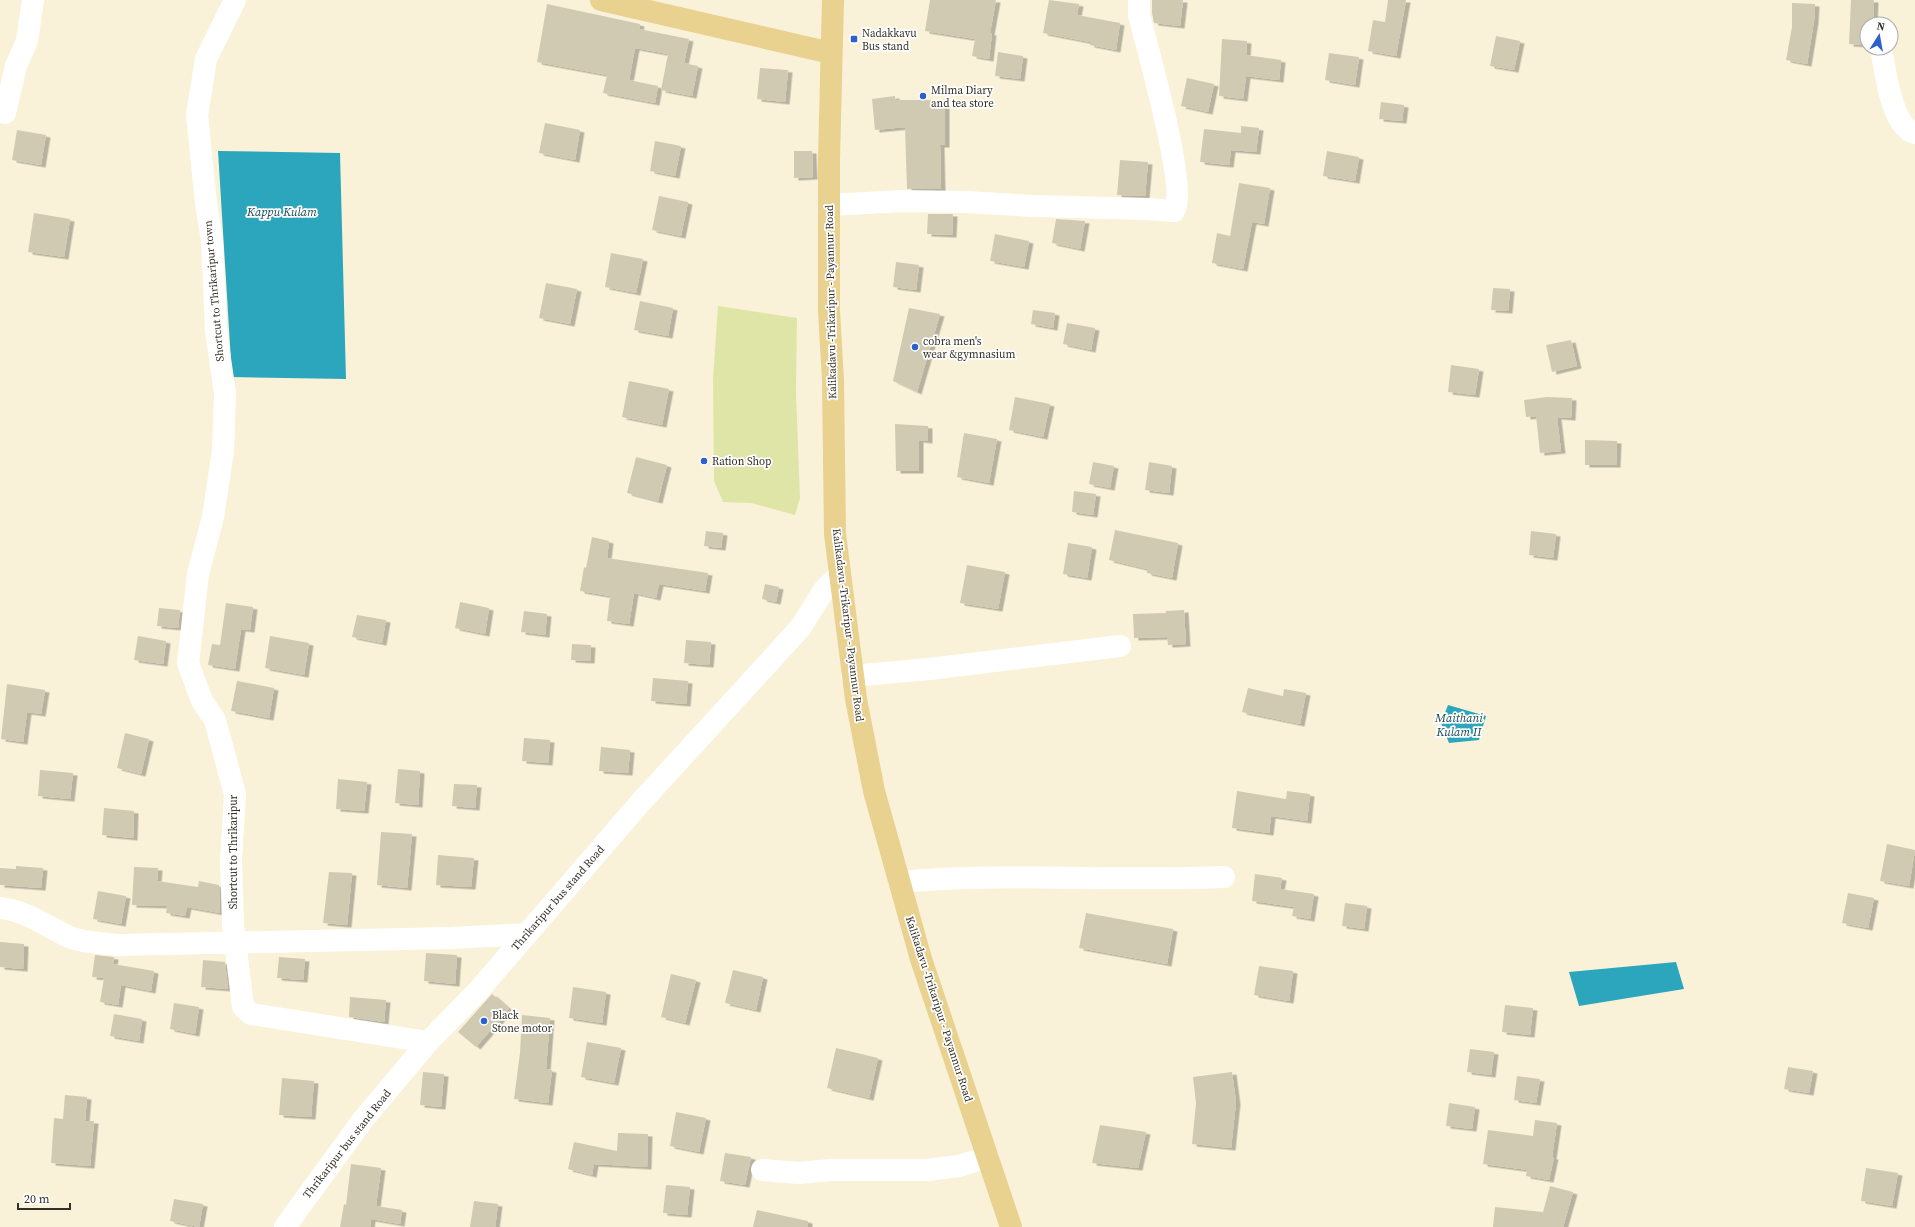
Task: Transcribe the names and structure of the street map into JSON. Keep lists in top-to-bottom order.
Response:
{
  "streets": {
    "main road": ["Kalikadavu -Trikaripur - Payannur Road"],
    "street": ["Shortcut to Thrikaripur town", "Shortcut to Thrikaripur", "Thrikaripur bus stand Road"]
  },
  "crossings": [
    ["Shortcut to Thrikaripur town", "Shortcut to Thrikaripur"],
    ["Kalikadavu -Trikaripur - Payannur Road", "Thrikaripur bus stand Road"],
    ["Shortcut to Thrikaripur", "Thrikaripur bus stand Road"]
  ],
  "water": ["Kappu Kulam", "Maithani Kulam II"],
  "places": {
    "transit": ["Nadakkavu Bus stand"],
    "other": [
      "Milma Diary and tea store",
      "cobra men's wear &gymnasium",
      "Ration Shop",
      "Black Stone motor"
    ]
  },
  "scale_bar": "20 m",
  "north": "top"
}
